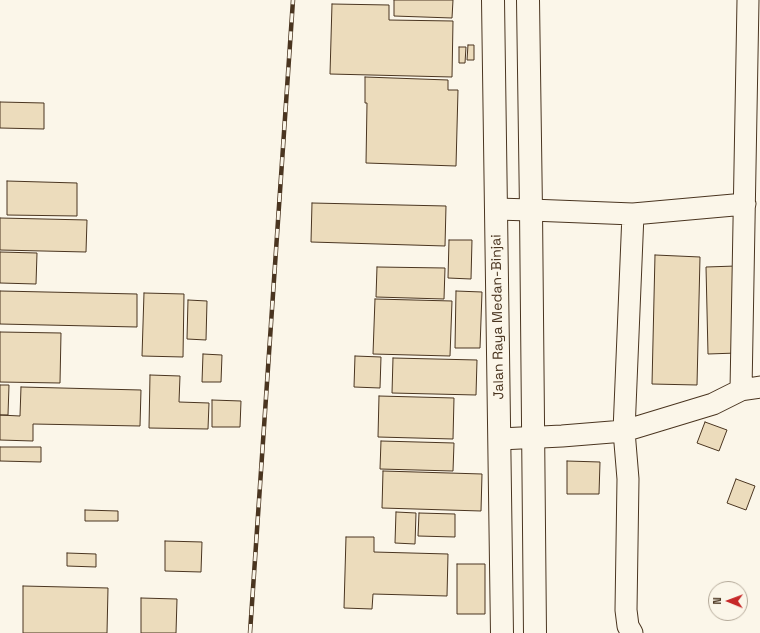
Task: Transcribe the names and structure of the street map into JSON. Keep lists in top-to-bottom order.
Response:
{
  "streets": {
    "main road": ["Jalan Raya Medan-Binjai"]
  },
  "north": "left"
}
